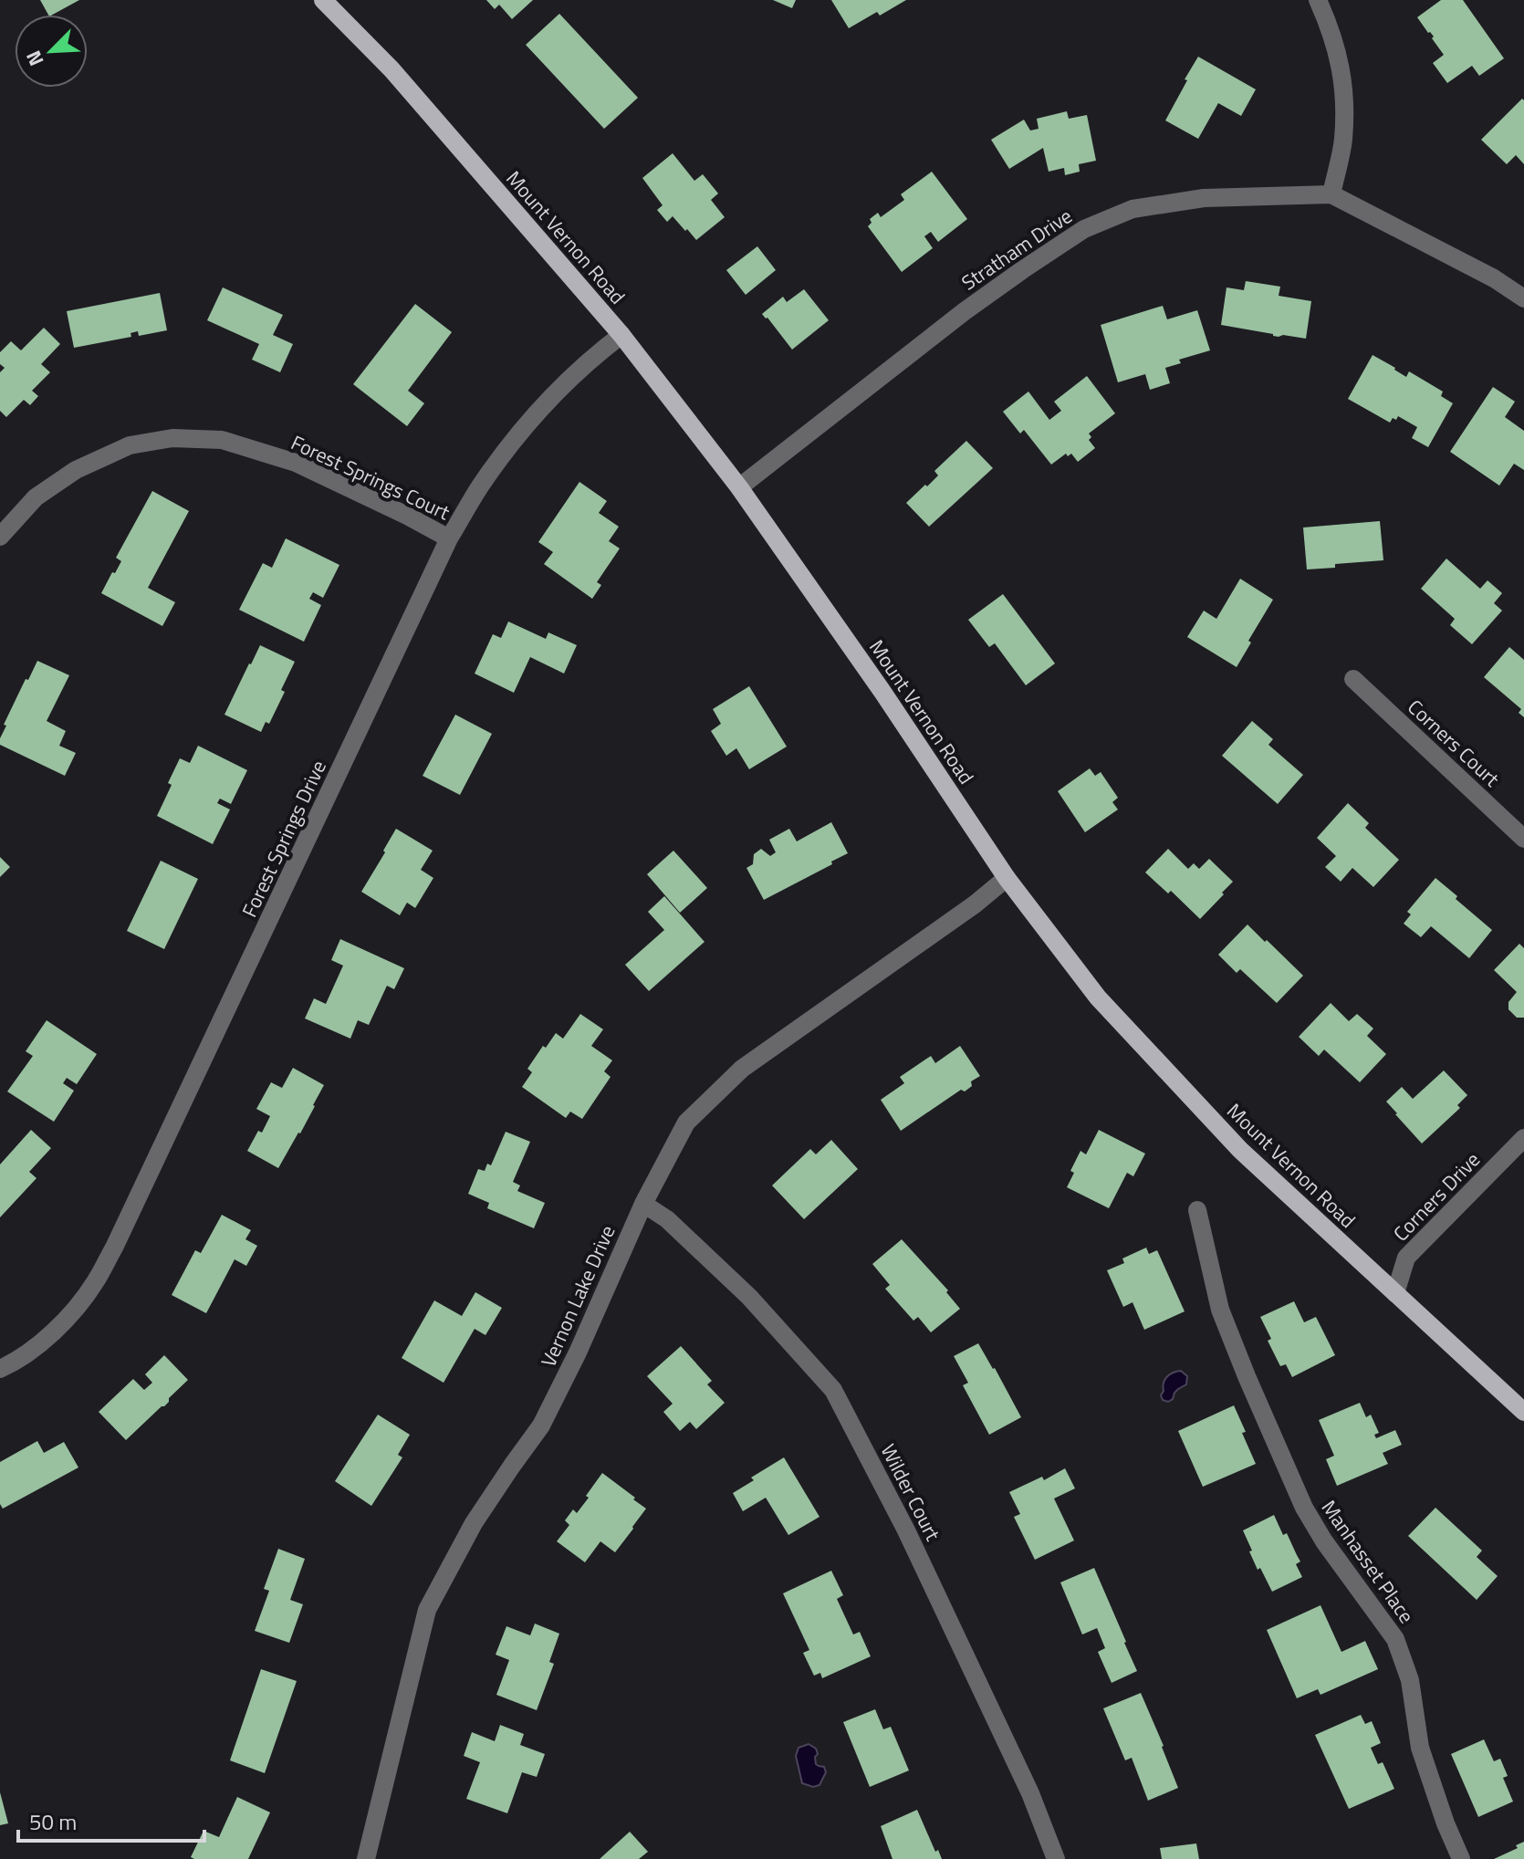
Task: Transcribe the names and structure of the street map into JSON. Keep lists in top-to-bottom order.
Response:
{
  "streets": {
    "main road": ["Mount Vernon Road"],
    "street": [
      "Stratham Drive",
      "Forest Springs Court",
      "Corners Court",
      "Forest Springs Drive",
      "Corners Drive",
      "Vernon Lake Drive",
      "Wilder Court",
      "Manhasset Place"
    ]
  },
  "crossings": [
    ["Mount Vernon Road", "Stratham Drive"],
    ["Mount Vernon Road", "Forest Springs Drive"],
    ["Mount Vernon Road", "Corners Drive"],
    ["Mount Vernon Road", "Vernon Lake Drive"],
    ["Forest Springs Court", "Forest Springs Drive"],
    ["Vernon Lake Drive", "Wilder Court"]
  ],
  "scale_bar": "50 m",
  "north": "bottom left"
}
